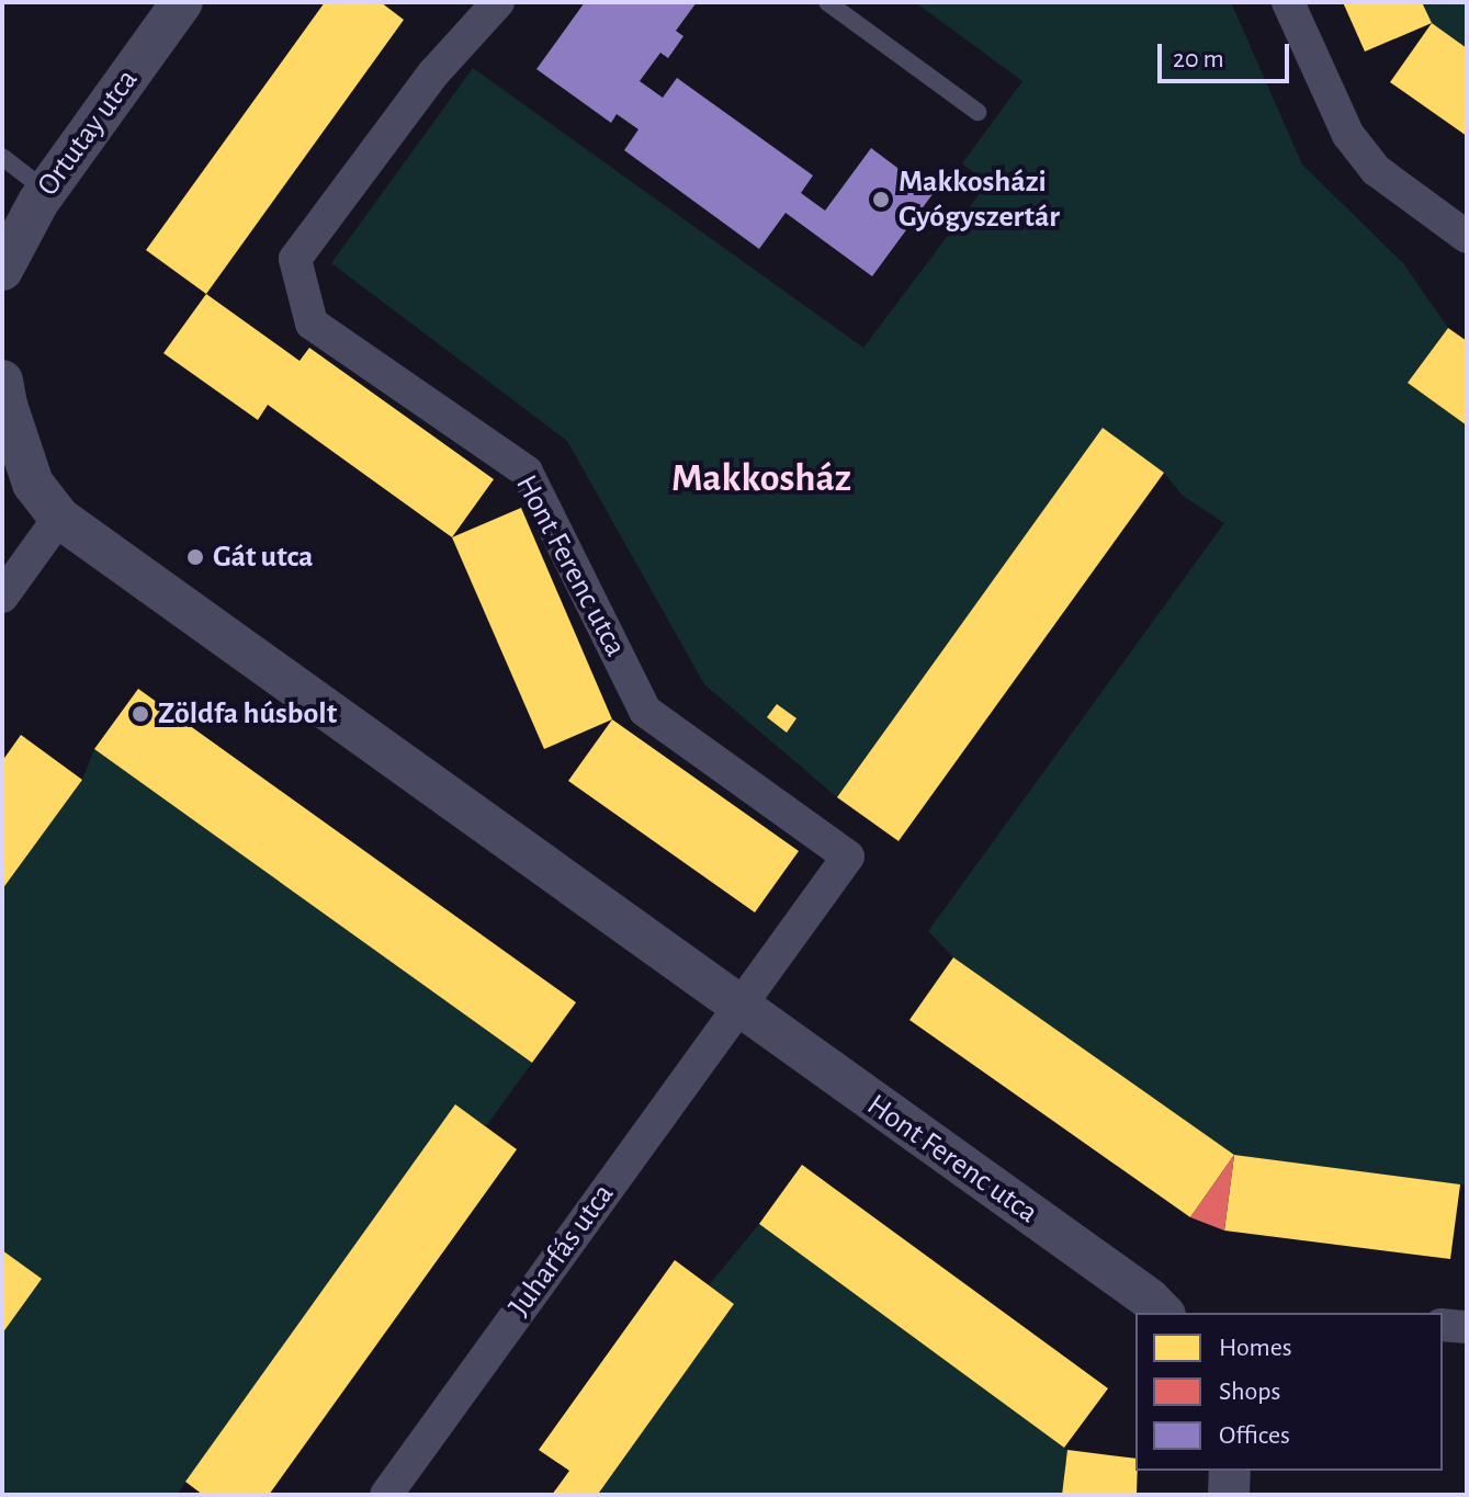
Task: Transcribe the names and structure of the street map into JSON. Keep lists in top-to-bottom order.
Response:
{
  "streets": {
    "street": ["Ortutay utca", "Hont Ferenc utca", "Juharfás utca"]
  },
  "crossings": [
    ["Hont Ferenc utca", "Juharfás utca"]
  ],
  "districts": ["Makkosház"],
  "places": ["Makkosházi Gyógyszertár", "Gát utca", "Zöldfa húsbolt"],
  "legend": ["Homes", "Shops", "Offices"],
  "scale_bar": "20 m"
}
